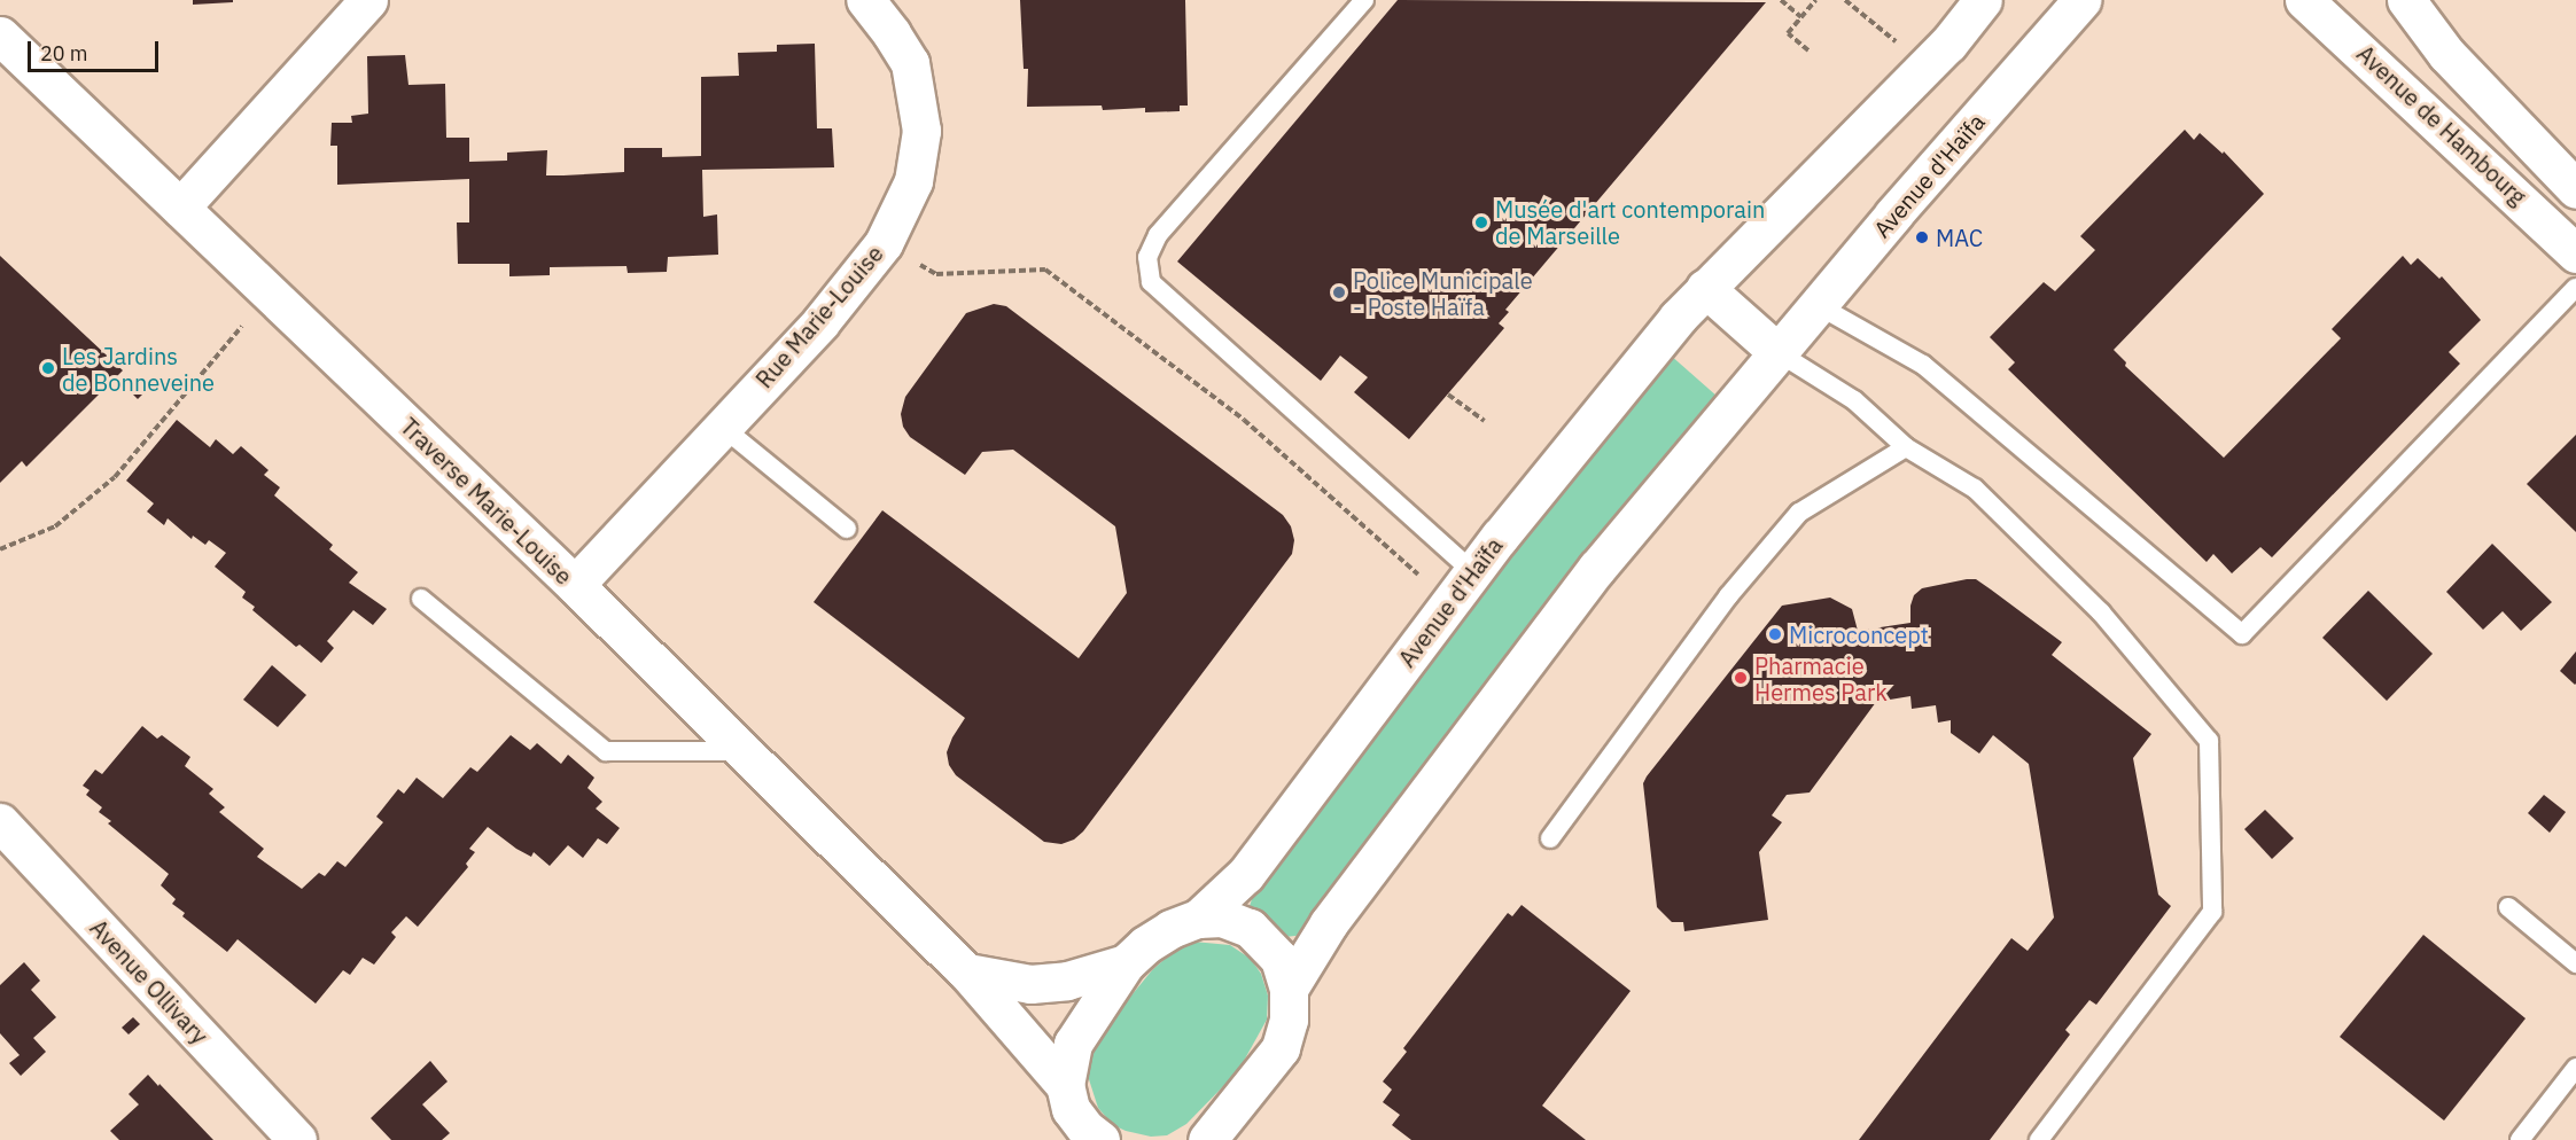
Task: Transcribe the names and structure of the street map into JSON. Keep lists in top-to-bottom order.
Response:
{
  "streets": {
    "street": [
      "Avenue de Hambourg",
      "Avenue d'Haïfa",
      "Rue Marie-Louise",
      "Traverse Marie-Louise",
      "Avenue Ollivary"
    ]
  },
  "crossings": [
    ["Rue Marie-Louise", "Traverse Marie-Louise"]
  ],
  "places": [
    "Musée d'art contemporain de Marseille",
    "MAC",
    "Police Municipale - Poste Haïfa",
    "Les Jardins de Bonneveine",
    "Microconcept",
    "Pharmacie Hermes Park"
  ],
  "scale_bar": "20 m"
}
